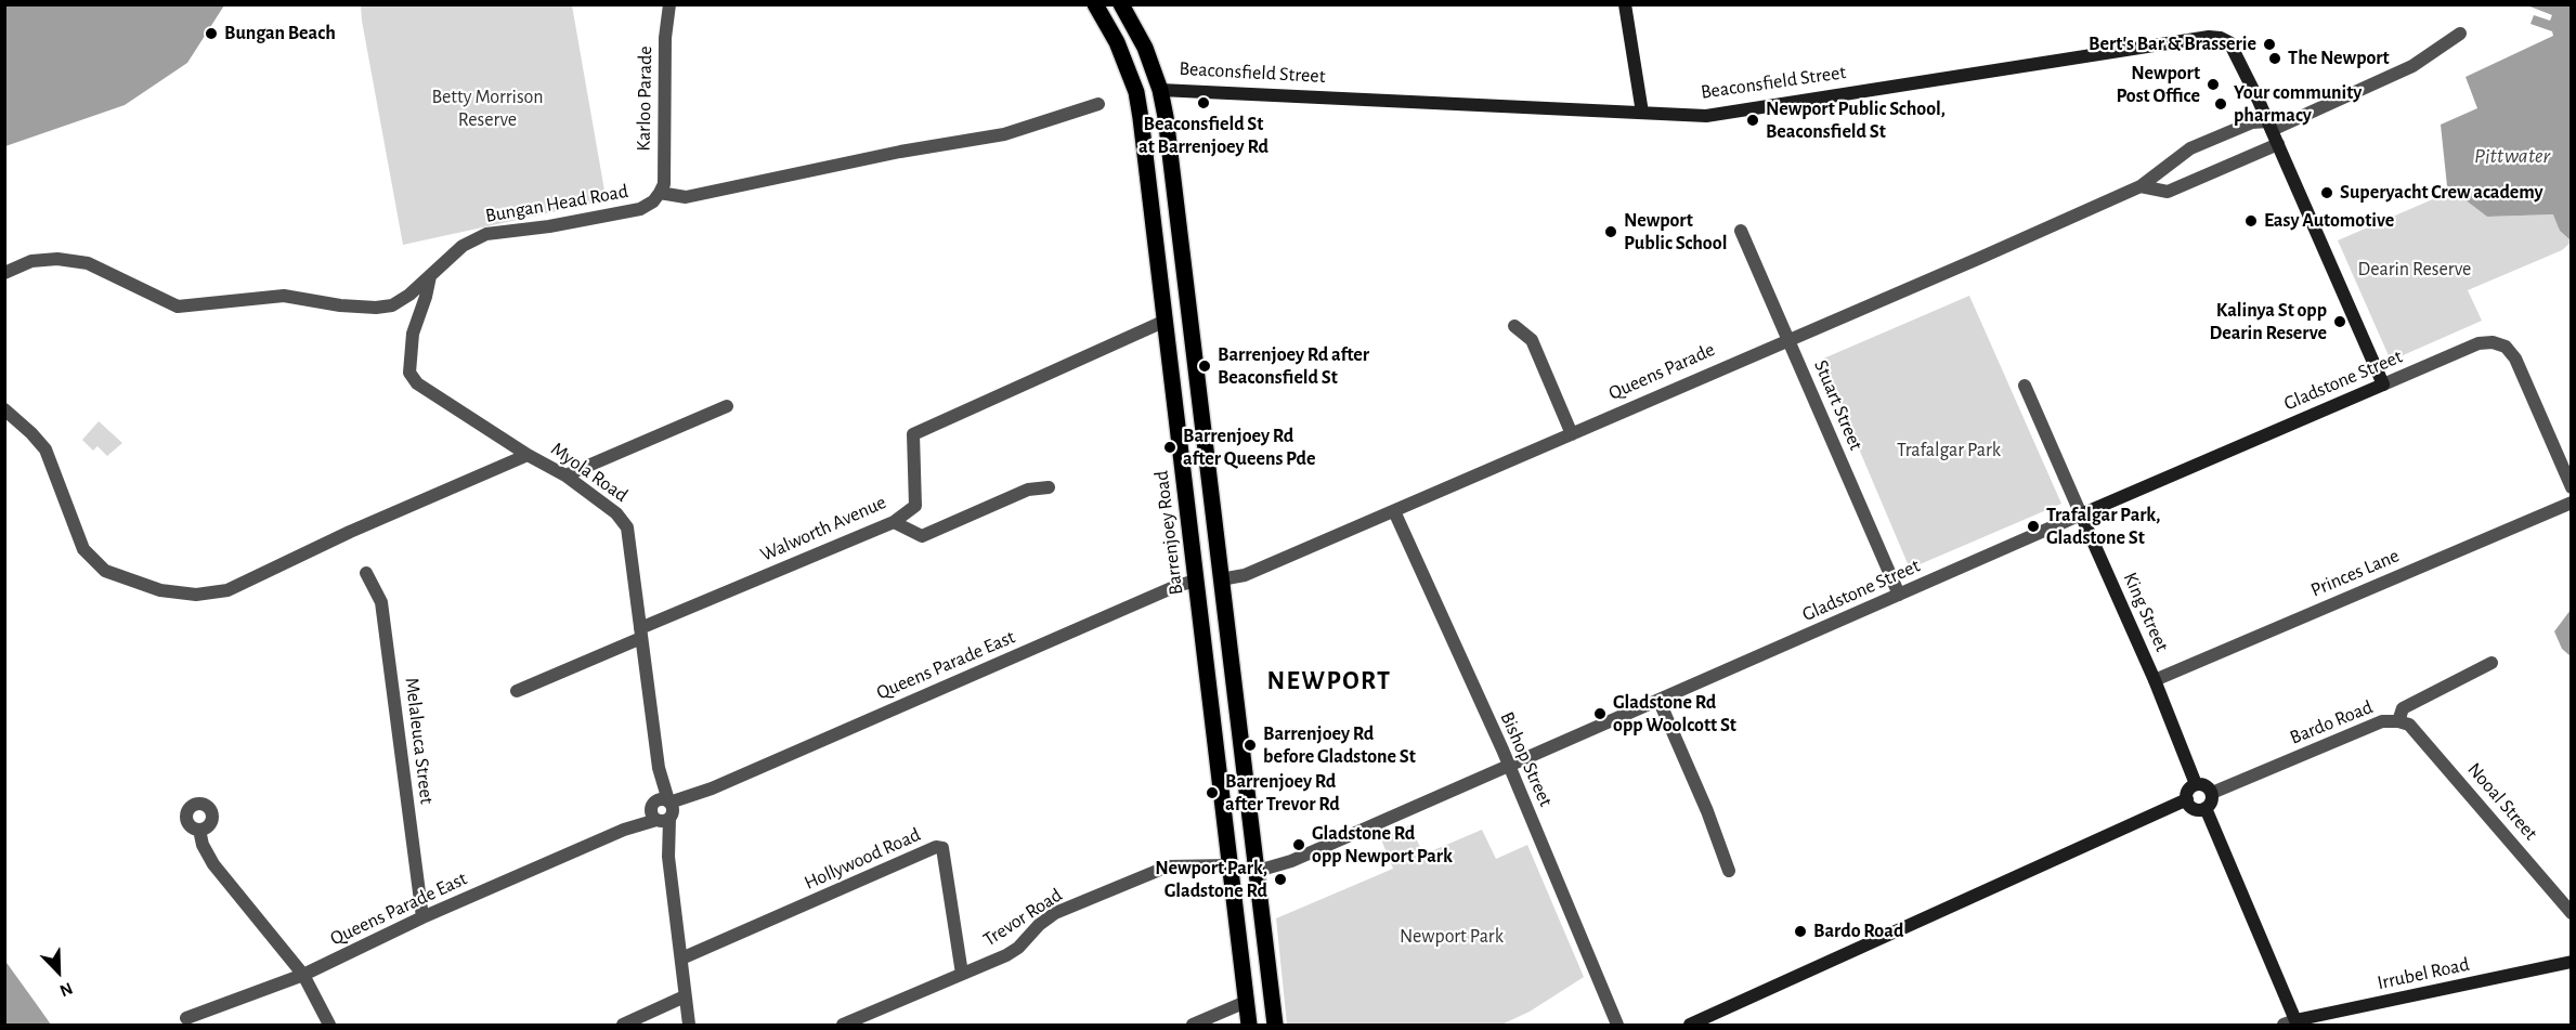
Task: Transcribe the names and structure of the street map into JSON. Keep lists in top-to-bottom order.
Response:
{
  "streets": {
    "main road": ["Beaconsfield Street", "Queens Parade", "Barrenjoey Road"],
    "street": [
      "Karloo Parade",
      "Bungan Head Road",
      "Gladstone Street",
      "Stuart Street",
      "Myola Road",
      "Walworth Avenue",
      "Princes Lane",
      "King Street",
      "Queens Parade East",
      "Bardo Road",
      "Melaleuca Street",
      "Bishop Street",
      "Nooal Street",
      "Hollywood Road",
      "Trevor Road",
      "Irrubel Road"
    ]
  },
  "crossings": [
    ["Beaconsfield Street", "Queens Parade"],
    ["Beaconsfield Street", "Gladstone Street"],
    ["Beaconsfield Street", "Barrenjoey Road"],
    ["Karloo Parade", "Bungan Head Road"],
    ["Bungan Head Road", "Myola Road"],
    ["Queens Parade", "Stuart Street"],
    ["Queens Parade", "Barrenjoey Road"],
    ["Queens Parade", "Queens Parade East"],
    ["Queens Parade", "Bishop Street"],
    ["Gladstone Street", "Stuart Street"],
    ["Gladstone Street", "King Street"],
    ["Gladstone Street", "Bishop Street"],
    ["Myola Road", "Walworth Avenue"],
    ["Myola Road", "Queens Parade East"],
    ["Myola Road", "Hollywood Road"],
    ["Walworth Avenue", "Barrenjoey Road"],
    ["Barrenjoey Road", "Queens Parade East"],
    ["Barrenjoey Road", "Trevor Road"],
    ["Princes Lane", "King Street"],
    ["King Street", "Bardo Road"],
    ["Queens Parade East", "Melaleuca Street"],
    ["Bardo Road", "Nooal Street"],
    ["Hollywood Road", "Trevor Road"]
  ],
  "districts": ["NEWPORT"],
  "water": ["Pittwater"],
  "parks": [
    "Betty Morrison Reserve",
    "Dearin Reserve",
    "Trafalgar Park",
    "Newport Park"
  ],
  "places": [
    "Bungan Beach",
    "Bert's Bar & Brasserie",
    "The Newport",
    "Newport Post Office",
    "Beaconsfield St at Barrenjoey Rd",
    "Your community pharmacy",
    "Newport Public School, Beaconsfield St",
    "Superyacht Crew academy",
    "Easy Automotive",
    "Newport Public School",
    "Kalinya St opp Dearin Reserve",
    "Barrenjoey Rd after Beaconsfield St",
    "Barrenjoey Rd after Queens Pde",
    "Trafalgar Park, Gladstone St",
    "Gladstone Rd opp Woolcott St",
    "Barrenjoey Rd before Gladstone St",
    "Barrenjoey Rd after Trevor Rd",
    "Gladstone Rd opp Newport Park",
    "Newport Park, Gladstone Rd",
    "Bardo Road"
  ],
  "north": "bottom right"
}
